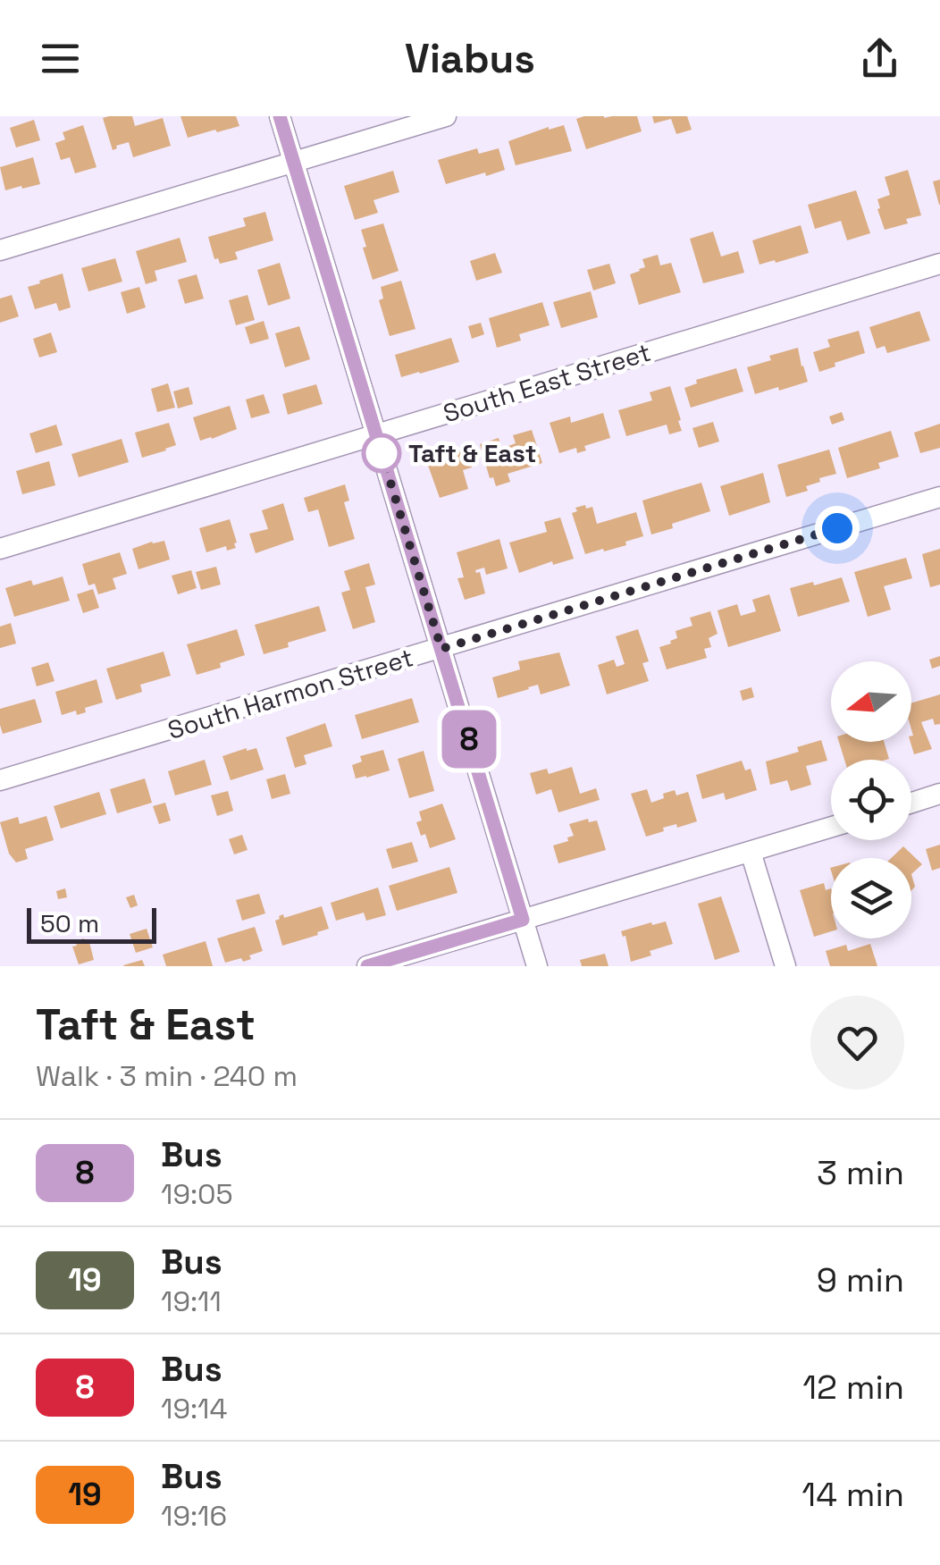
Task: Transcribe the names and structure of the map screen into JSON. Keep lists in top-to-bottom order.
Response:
{
  "streets": {
    "street": ["South East Street", "South Harmon Street"]
  },
  "places": ["Taft & East"],
  "lines": ["bus line 8"],
  "scale_bar": "50 m",
  "north": "left",
  "page": {
    "header": "Viabus",
    "on_map": "8",
    "scale": "50 m",
    "heading": ["Taft & East", "Walk · 3 min · 240 m"],
    "list": [
      {
        "mark": "8",
        "name": "Bus",
        "note": "19:05",
        "value": "3 min"
      },
      {
        "mark": "19",
        "name": "Bus",
        "note": "19:11",
        "value": "9 min"
      },
      {
        "mark": "8",
        "name": "Bus",
        "note": "19:14",
        "value": "12 min"
      },
      {
        "mark": "19",
        "name": "Bus",
        "note": "19:16",
        "value": "14 min"
      }
    ]
  }
}
